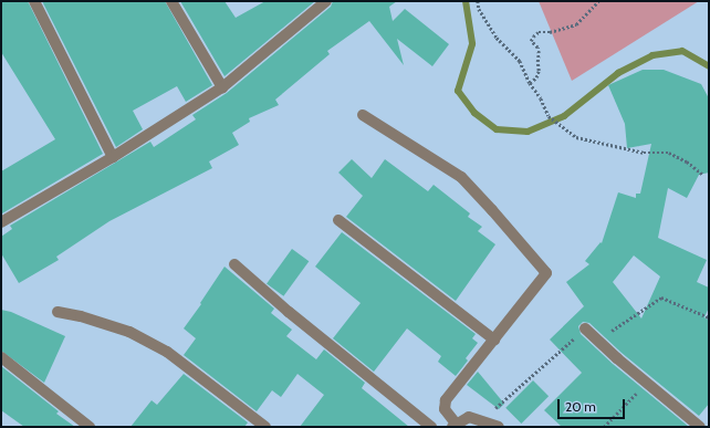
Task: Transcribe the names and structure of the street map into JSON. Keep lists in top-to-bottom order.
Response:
{
  "scale_bar": "20 m"
}
